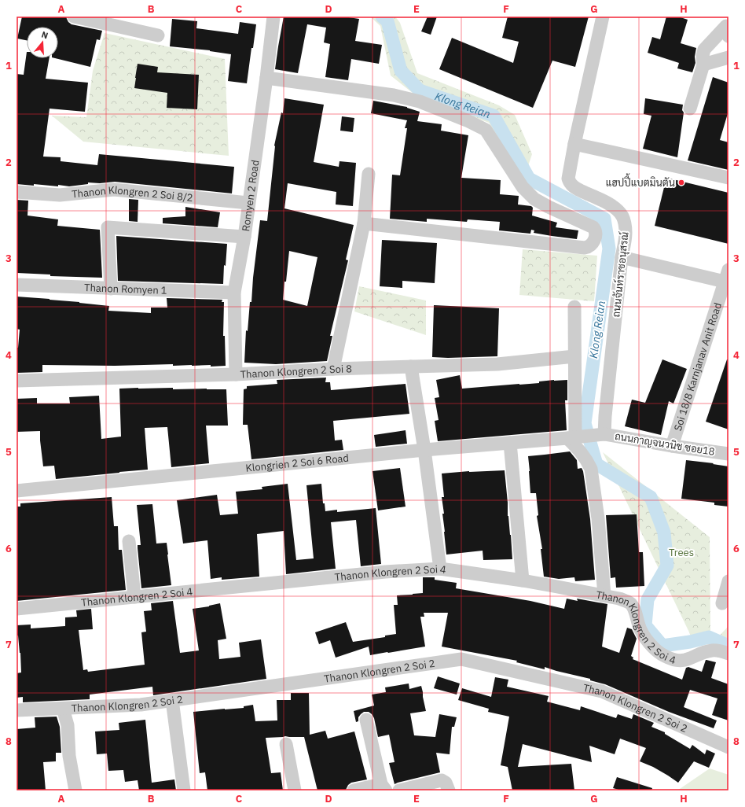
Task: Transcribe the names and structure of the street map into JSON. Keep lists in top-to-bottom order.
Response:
{
  "streets": {
    "street": [
      "Romyen 2 Road",
      "Thanon Klongren 2 Soi 8/2",
      "ถนนจันท์ราชอนุสรณ์",
      "Thanon Romyen 1",
      "Soi 18/8 Karnjanav Anit Road",
      "Thanon Klongren 2 Soi 8",
      "ถนนกาญจนวนิช ซอย18",
      "Klongrien 2 Soi 6 Road",
      "Thanon Klongren 2 Soi 4",
      "Thanon Klongren 2 Soi 2"
    ]
  },
  "crossings": [
    ["Romyen 2 Road", "Thanon Klongren 2 Soi 8/2"],
    ["Romyen 2 Road", "Thanon Romyen 1"],
    ["Romyen 2 Road", "Thanon Klongren 2 Soi 8"],
    ["ถนนจันท์ราชอนุสรณ์", "ถนนกาญจนวนิช ซอย18"],
    ["Soi 18/8 Karnjanav Anit Road", "ถนนกาญจนวนิช ซอย18"],
    ["ถนนกาญจนวนิช ซอย18", "Klongrien 2 Soi 6 Road"]
  ],
  "water": ["Klong Reian"],
  "parks": ["Trees"],
  "places": ["แฮปปี้แบตมินตัน"],
  "north": "top",
  "grid": {
    "columns": [
      "A",
      "B",
      "C",
      "D",
      "E",
      "F",
      "G",
      "H"
    ],
    "rows": [
      "1",
      "2",
      "3",
      "4",
      "5",
      "6",
      "7",
      "8"
    ]
  }
}
